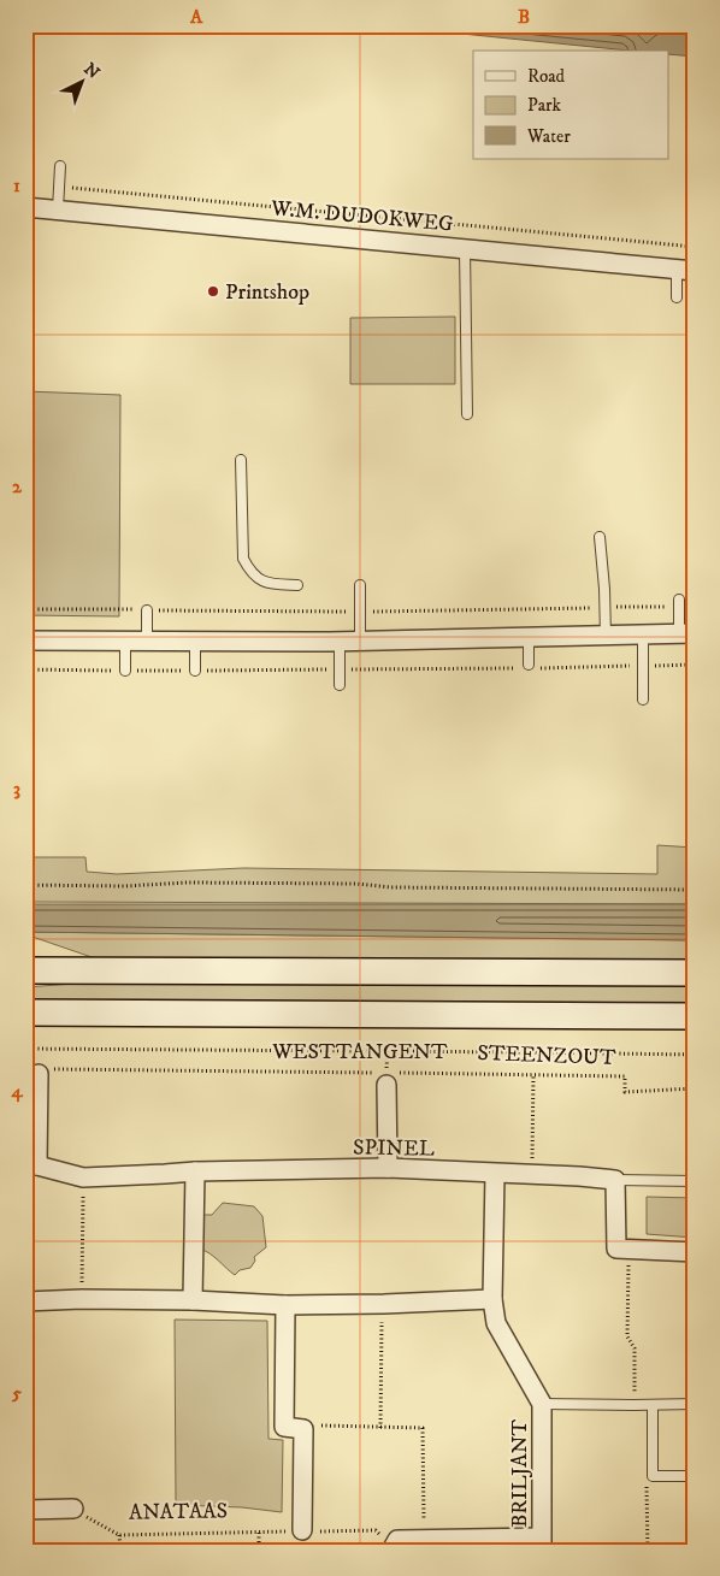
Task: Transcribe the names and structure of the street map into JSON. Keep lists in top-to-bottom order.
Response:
{
  "streets": {
    "main road": ["WESTTANGENT"],
    "street": ["W.M. DUDOKWEG", "SPINEL", "BRILJANT"],
    "path": ["STEENZOUT", "ANATAAS"]
  },
  "crossings": [
    ["SPINEL", "BRILJANT"]
  ],
  "places": ["Printshop"],
  "legend": ["Road", "Park", "Water"],
  "north": "top right",
  "grid": {
    "columns": ["A", "B"],
    "rows": [
      "1",
      "2",
      "3",
      "4",
      "5"
    ]
  }
}
